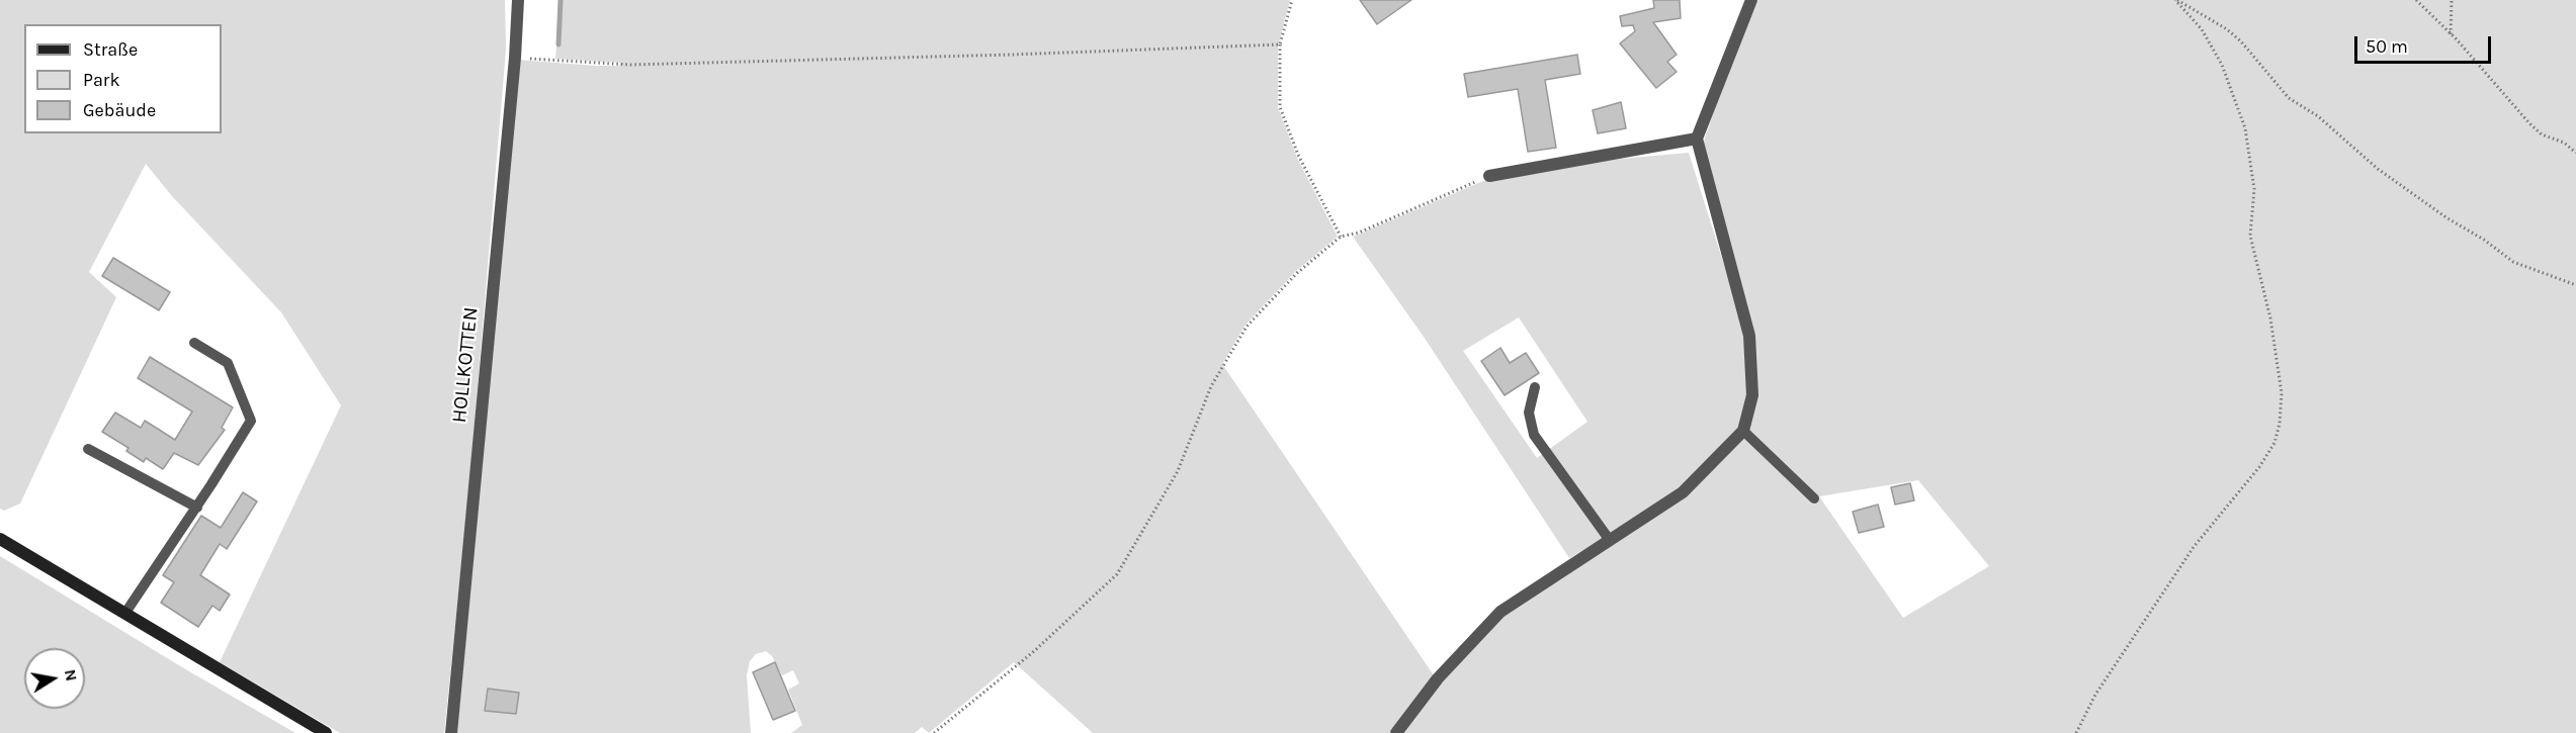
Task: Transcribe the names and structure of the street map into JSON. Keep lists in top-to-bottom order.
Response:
{
  "streets": {
    "street": ["HOLLKOTTEN"]
  },
  "legend": ["Straße", "Park", "Gebäude"],
  "scale_bar": "50 m",
  "north": "right"
}
